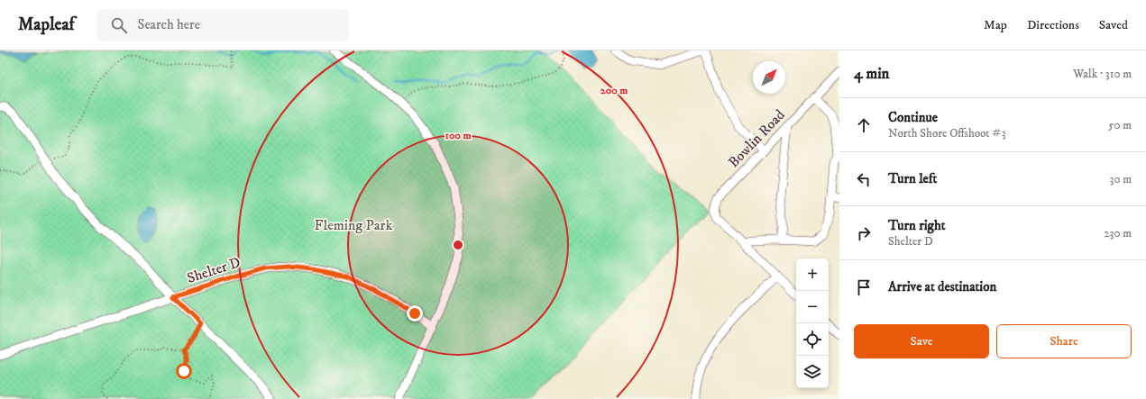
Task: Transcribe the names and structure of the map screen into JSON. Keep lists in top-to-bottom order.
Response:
{
  "streets": {
    "street": ["Bowlin Road", "Shelter D"]
  },
  "parks": ["Fleming Park"],
  "north": "top right",
  "page": {
    "header": "Mapleaf",
    "search": "Search here",
    "nav": ["Map", "Directions", "Saved"],
    "heading": ["4 min", "Walk · 310 m"],
    "list": [
      ["Continue", "North Shore Offshoot #3", "50 m"],
      ["Turn left", "30 m"],
      ["Turn right", "Shelter D", "230 m"],
      "Arrive at destination"
    ],
    "map_buttons": ["+", "−"],
    "buttons": ["Save", "Share"]
  },
  "rings": ["200 m", "100 m"]
}
